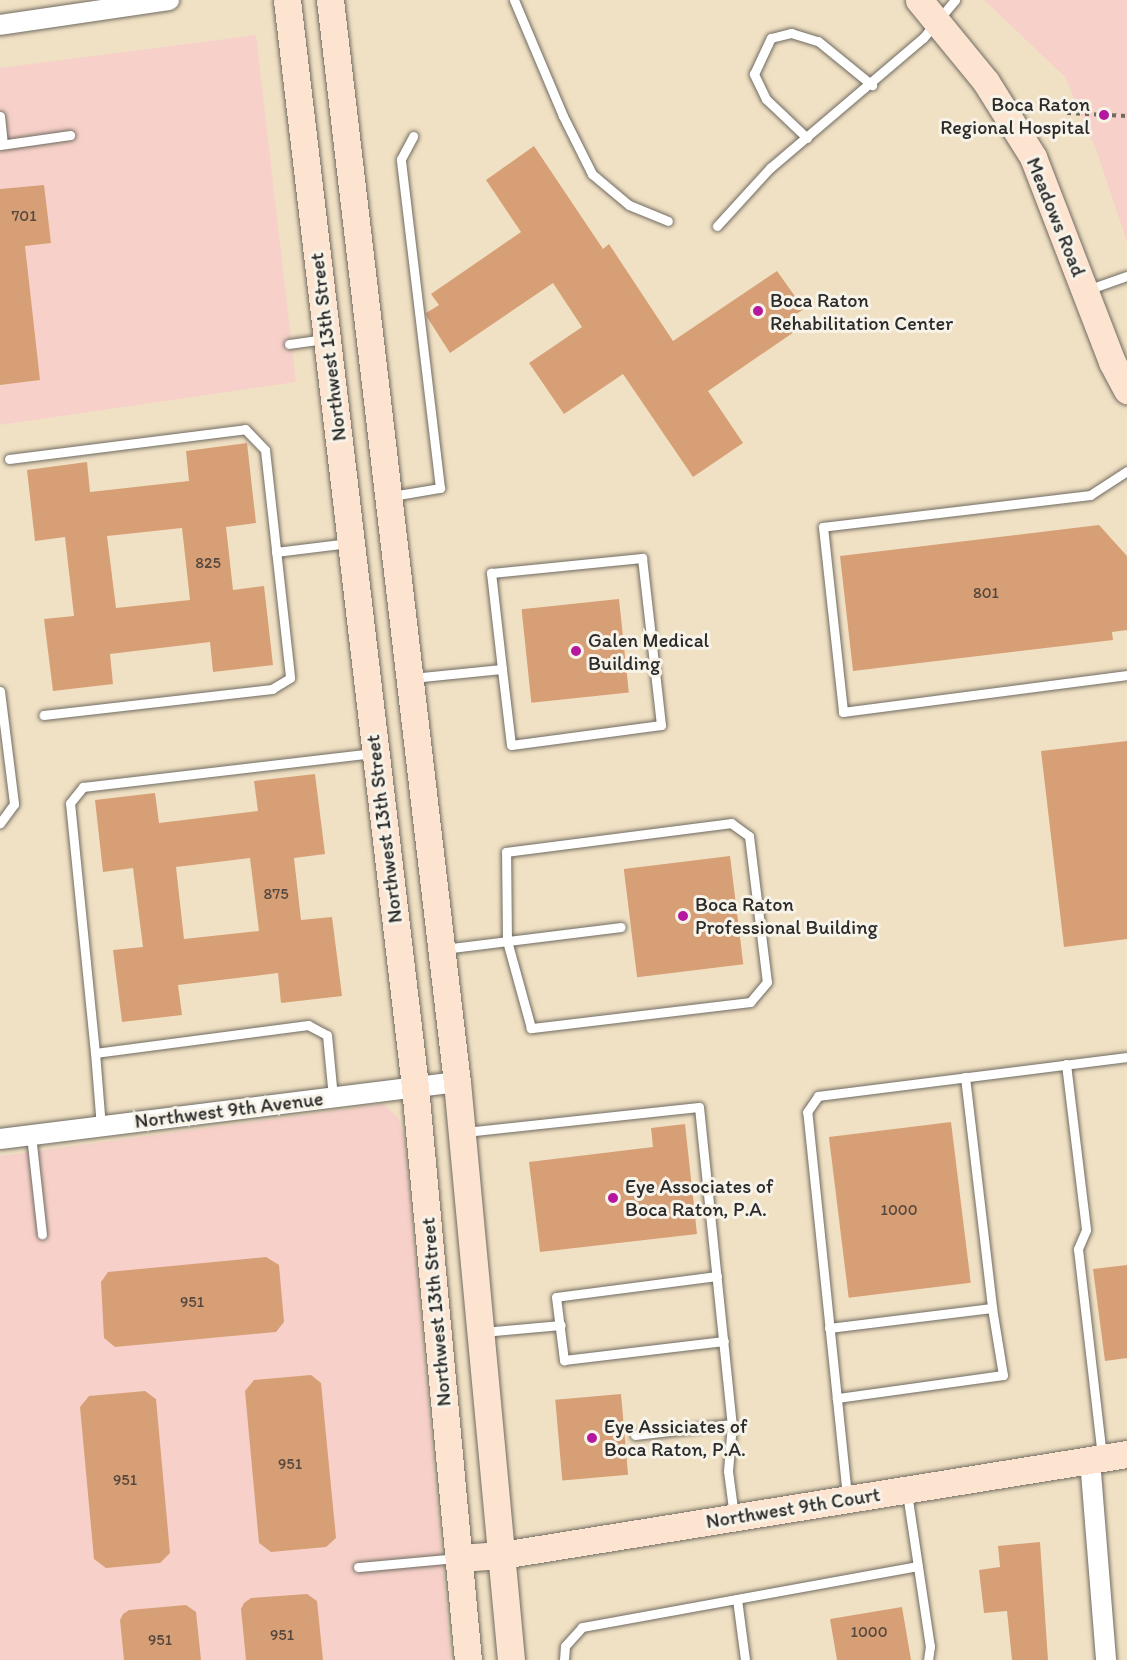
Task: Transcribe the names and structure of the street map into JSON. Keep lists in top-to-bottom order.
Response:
{
  "streets": {
    "street": [
      "Meadows Road",
      "Northwest 13th Street",
      "Northwest 9th Avenue",
      "Northwest 9th Court"
    ]
  },
  "crossings": [
    ["Northwest 13th Street", "Northwest 9th Avenue"],
    ["Northwest 13th Street", "Northwest 9th Court"]
  ],
  "places": [
    "Boca Raton Regional Hospital",
    "Boca Raton Rehabilitation Center",
    "Galen Medical Building",
    "Boca Raton Professional Building",
    "Eye Associates of Boca Raton, P.A.",
    "Eye Assiciates of Boca Raton, P.A."
  ],
  "house_numbers": [
    "701",
    "825",
    "801",
    "875",
    "1000",
    "951",
    "951",
    "951",
    "1000",
    "951",
    "951"
  ]
}
